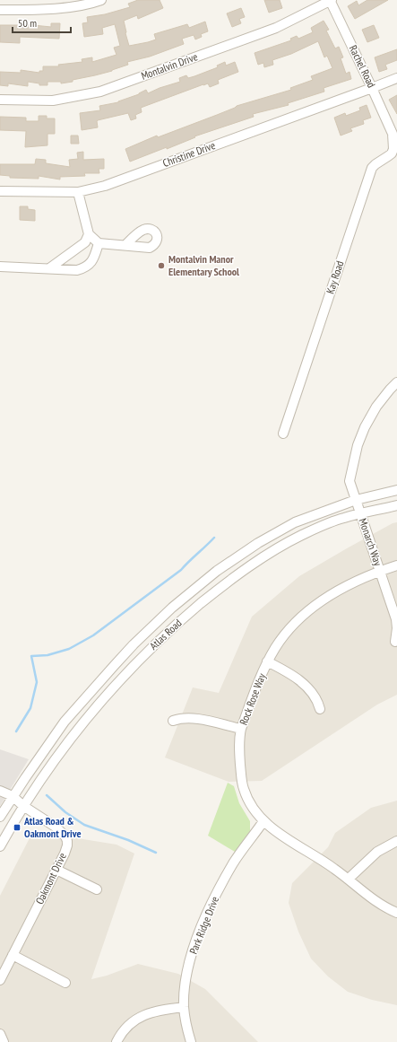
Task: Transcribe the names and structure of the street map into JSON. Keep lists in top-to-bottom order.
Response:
{
  "streets": {
    "street": [
      "Montalvin Drive",
      "Rachel Road",
      "Christine Drive",
      "Kay Road",
      "Monarch Way",
      "Atlas Road",
      "Rock Rose Way",
      "Oakmont Drive",
      "Park Ridge Drive"
    ]
  },
  "crossings": [
    ["Montalvin Drive", "Rachel Road"],
    ["Rachel Road", "Christine Drive"],
    ["Rachel Road", "Kay Road"],
    ["Monarch Way", "Atlas Road"],
    ["Monarch Way", "Rock Rose Way"],
    ["Atlas Road", "Oakmont Drive"],
    ["Rock Rose Way", "Park Ridge Drive"]
  ],
  "places": {
    "other": ["Montalvin Manor Elementary School"],
    "transit": ["Atlas Road & Oakmont Drive"]
  },
  "scale_bar": "50 m"
}
